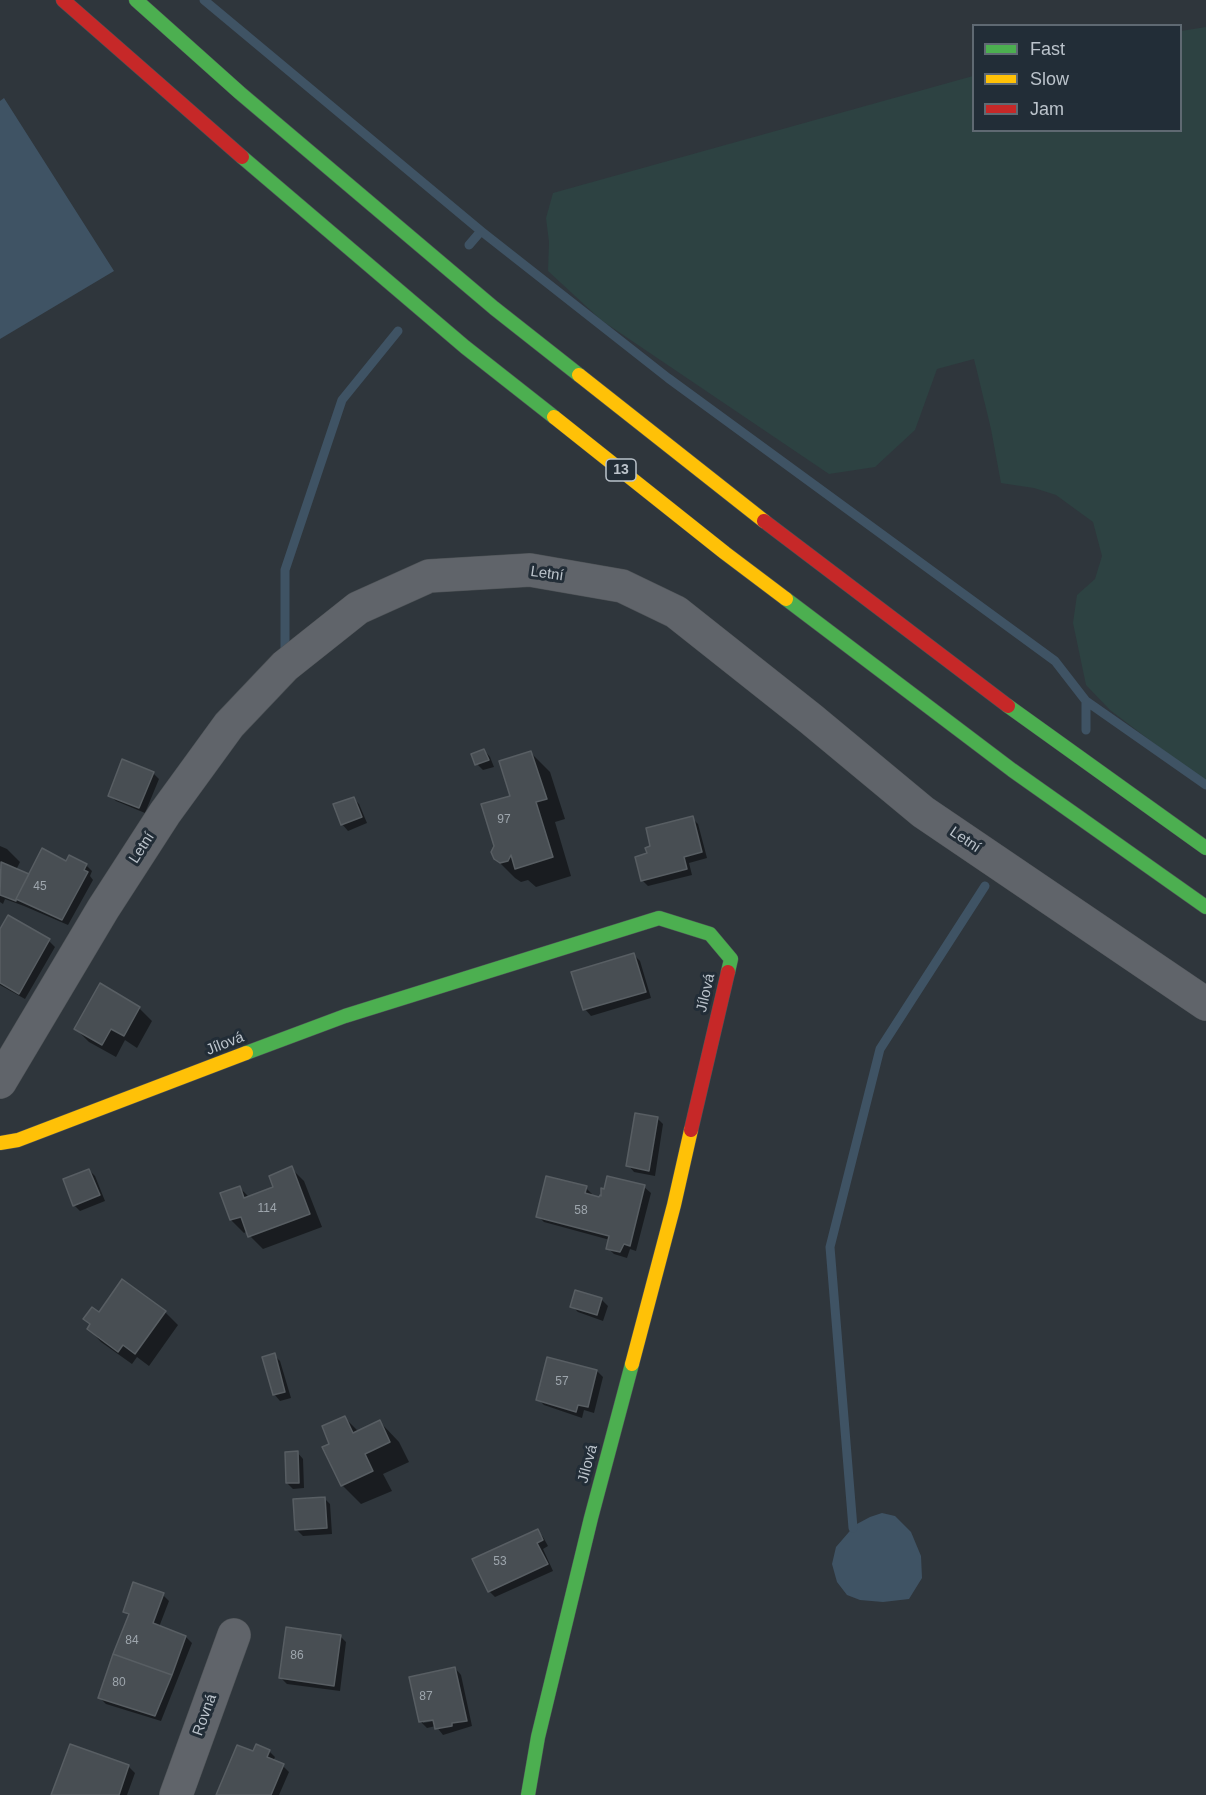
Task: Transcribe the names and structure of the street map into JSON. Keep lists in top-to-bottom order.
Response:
{
  "streets": {
    "main road": ["13", "Jílová"],
    "street": ["Letní", "Rovná"]
  },
  "house_numbers": [
    "97",
    "45",
    "114",
    "58",
    "57",
    "53",
    "84",
    "86",
    "80",
    "87"
  ],
  "legend": ["Fast", "Slow", "Jam"]
}
